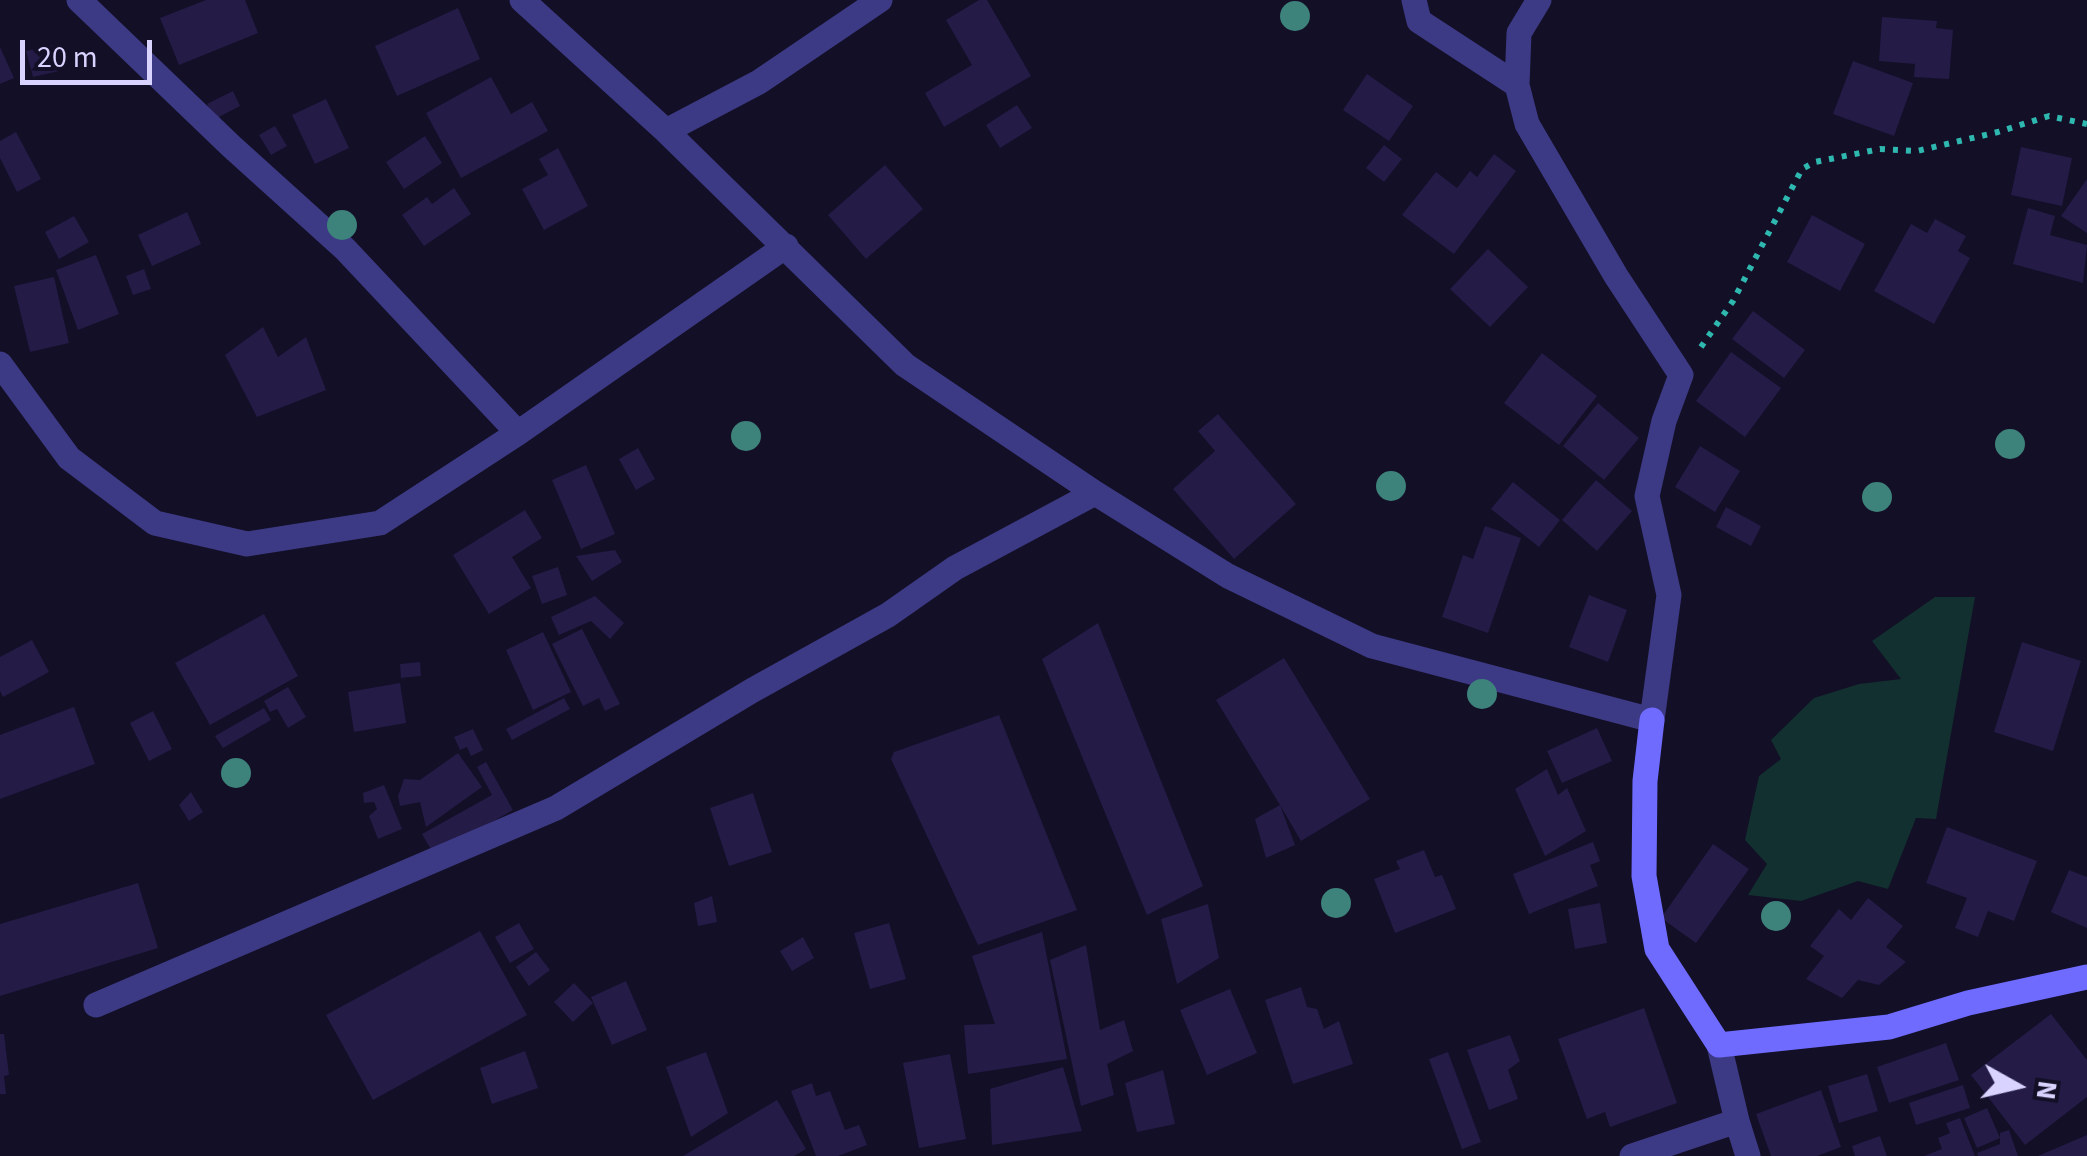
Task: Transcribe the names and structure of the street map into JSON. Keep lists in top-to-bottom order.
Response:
{
  "scale_bar": "20 m",
  "north": "right"
}
